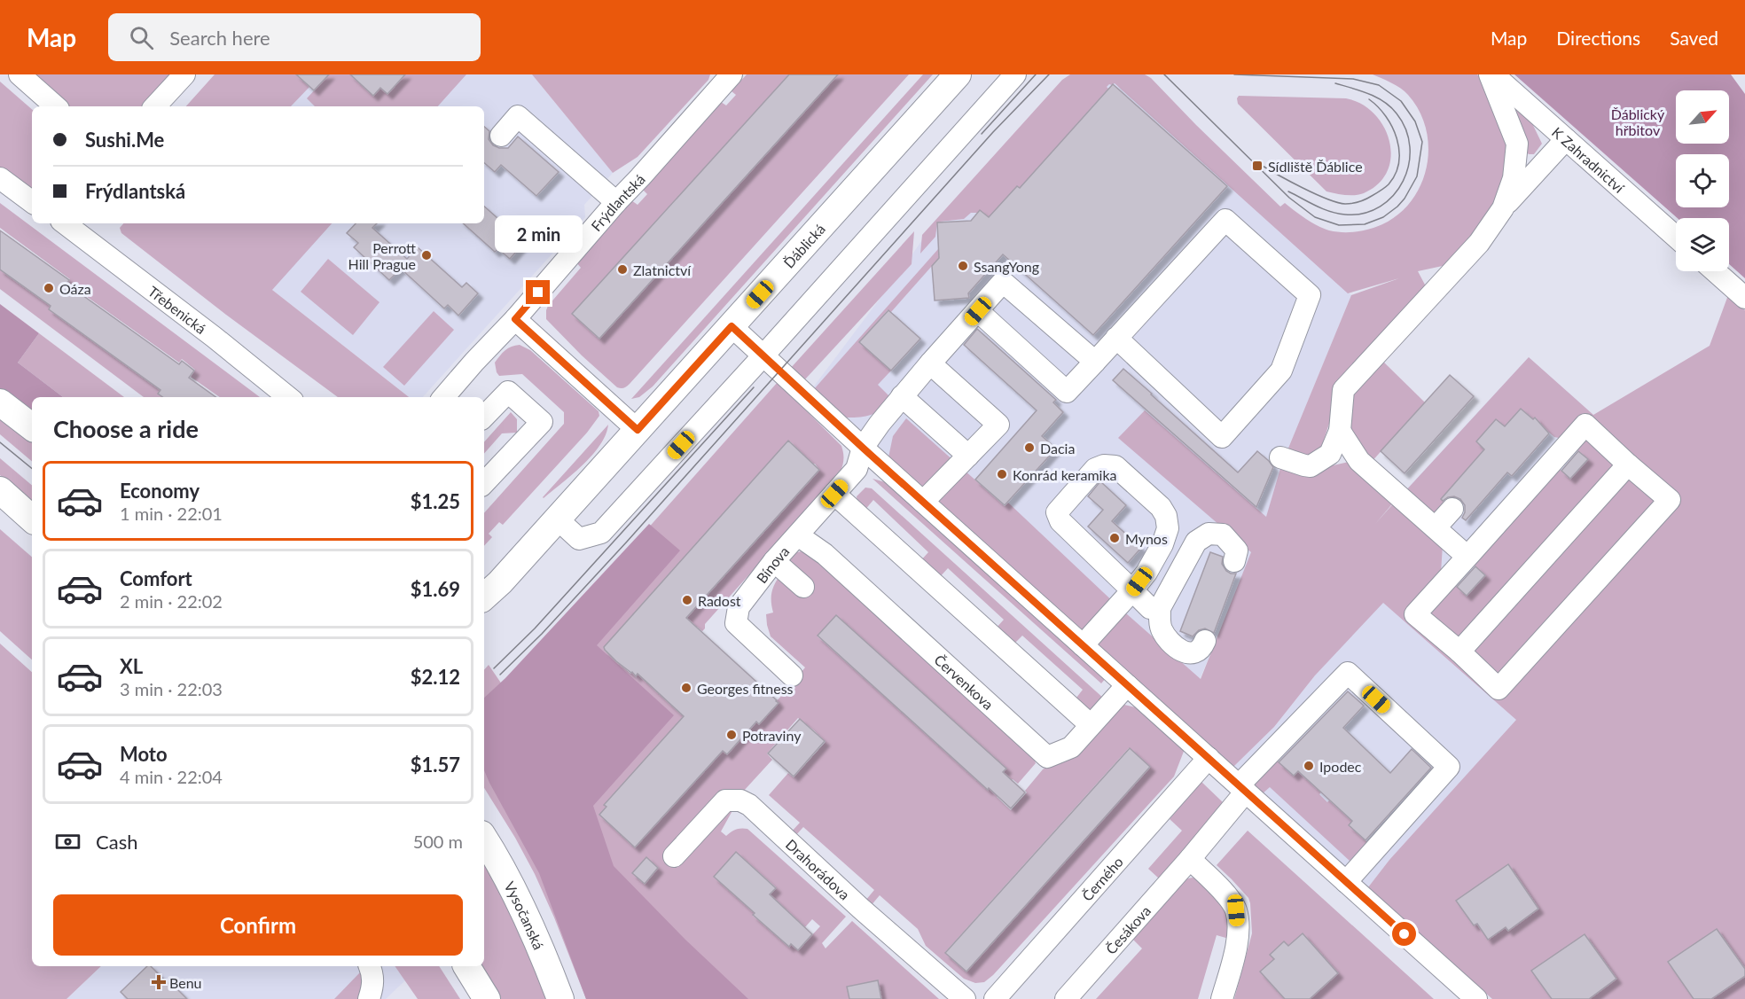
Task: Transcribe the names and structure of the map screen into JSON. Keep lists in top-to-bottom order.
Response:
{
  "streets": {
    "main road": ["Ďáblická", "Vysočanská"],
    "street": [
      "K Zahradnictví",
      "Frýdlantská",
      "Třebenická",
      "Bínova",
      "Červenkova",
      "Drahorádova",
      "Černého",
      "Česákova"
    ]
  },
  "crossings": [
    ["Bínova", "Červenkova"]
  ],
  "parks": ["Ďáblický hřbitov"],
  "places": {
    "transit": ["Sídliště Ďáblice"],
    "other": [
      "Perrott Hill Prague",
      "SsangYong",
      "Zlatnictví",
      "Oáza",
      "Dacia",
      "Konrád keramika",
      "Mynos",
      "Radost",
      "Georges fitness",
      "Potraviny",
      "Ipodec"
    ],
    "health": ["Benu"]
  },
  "north": "top right",
  "page": {
    "header": "Map",
    "search": "Search here",
    "nav": ["Map", "Directions", "Saved"],
    "banner": ["Sushi.Me", "Frýdlantská"],
    "bubble": "2 min",
    "heading": "Choose a ride",
    "list": [
      {
        "name": "Economy",
        "note": "1 min · 22:01",
        "value": "$1.25"
      },
      {
        "name": "Comfort",
        "note": "2 min · 22:02",
        "value": "$1.69"
      },
      {
        "name": "XL",
        "note": "3 min · 22:03",
        "value": "$2.12"
      },
      {
        "name": "Moto",
        "note": "4 min · 22:04",
        "value": "$1.57"
      }
    ],
    "pay": ["Cash", "500 m"],
    "buttons": "Confirm"
  }
}
